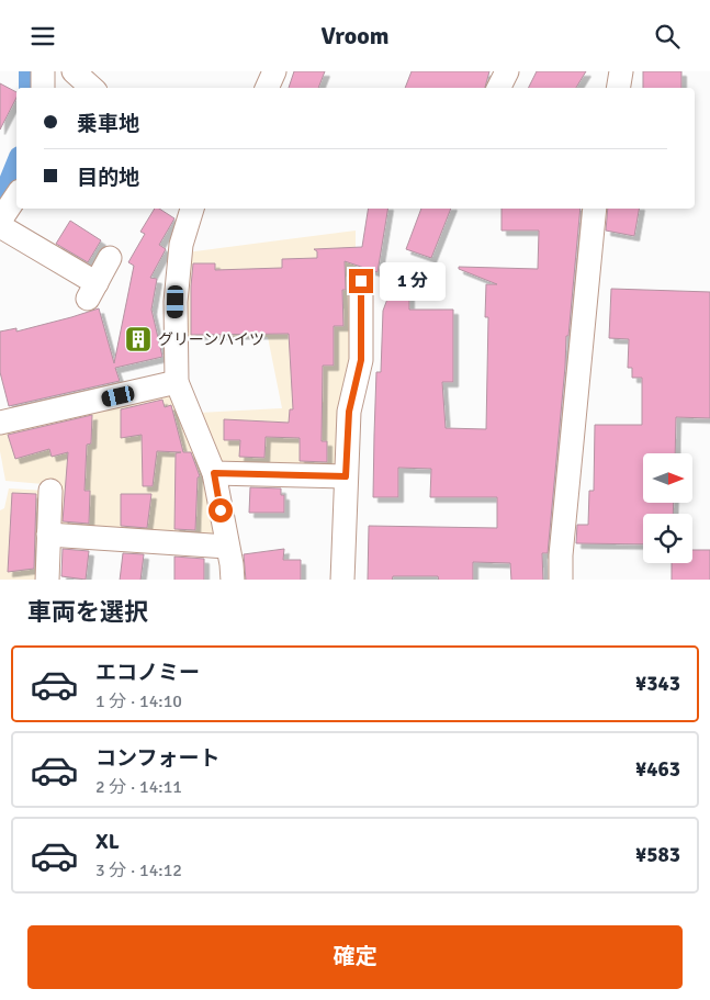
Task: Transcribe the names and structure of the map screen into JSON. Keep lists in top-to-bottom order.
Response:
{
  "places": {
    "building": ["グリーンハイツ"]
  },
  "north": "right",
  "page": {
    "header": "Vroom",
    "banner": ["乗車地", "目的地"],
    "bubble": "1 分",
    "heading": "車両を選択",
    "list": [
      {
        "name": "エコノミー",
        "note": "1 分 · 14:10",
        "value": "¥343"
      },
      {
        "name": "コンフォート",
        "note": "2 分 · 14:11",
        "value": "¥463"
      },
      {
        "name": "XL",
        "note": "3 分 · 14:12",
        "value": "¥583"
      }
    ],
    "buttons": "確定"
  }
}
